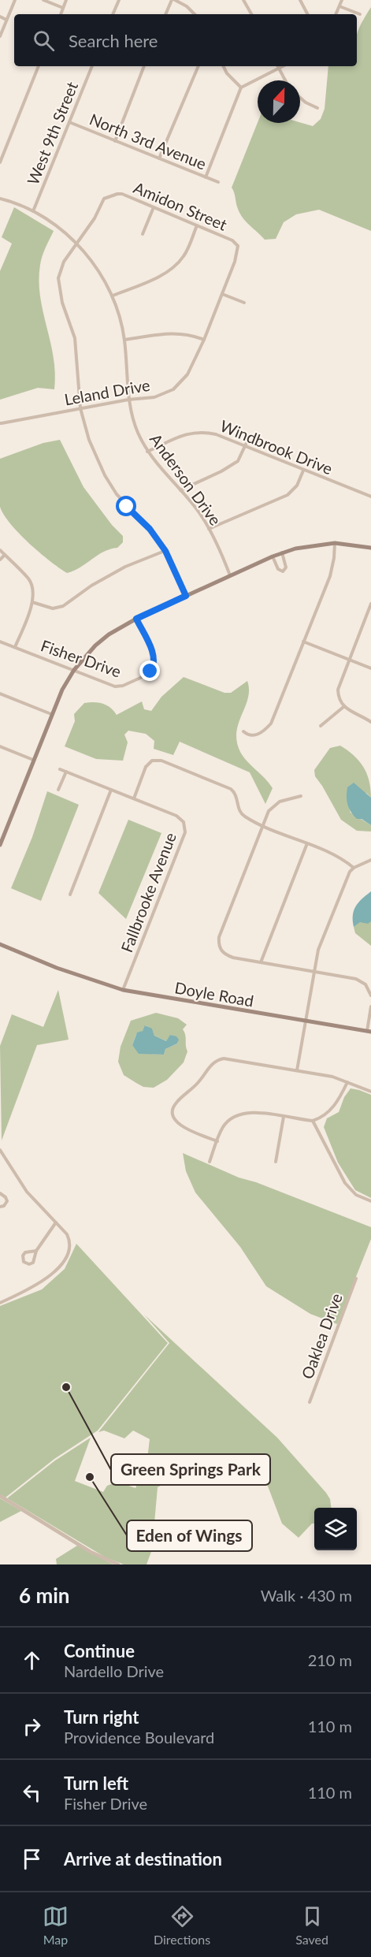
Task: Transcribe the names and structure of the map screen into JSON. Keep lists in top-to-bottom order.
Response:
{
  "streets": {
    "main road": ["Doyle Road"],
    "street": [
      "West 9th Street",
      "North 3rd Avenue",
      "Amidon Street",
      "Leland Drive",
      "Windbrook Drive",
      "Anderson Drive",
      "Fisher Drive",
      "Fallbrooke Avenue",
      "Oaklea Drive"
    ]
  },
  "crossings": [
    ["West 9th Street", "North 3rd Avenue"],
    ["West 9th Street", "Anderson Drive"],
    ["Amidon Street", "Leland Drive"],
    ["Amidon Street", "Anderson Drive"],
    ["Leland Drive", "Anderson Drive"],
    ["Windbrook Drive", "Anderson Drive"],
    ["Fallbrooke Avenue", "Doyle Road"]
  ],
  "places": ["Green Springs Park", "Eden of Wings"],
  "north": "top",
  "page": {
    "search": "Search here",
    "heading": ["6 min", "Walk · 430 m"],
    "list": [
      ["Continue", "Nardello Drive", "210 m"],
      ["Turn right", "Providence Boulevard", "110 m"],
      ["Turn left", "Fisher Drive", "110 m"],
      "Arrive at destination"
    ],
    "nav": ["Map", "Directions", "Saved"]
  }
}
